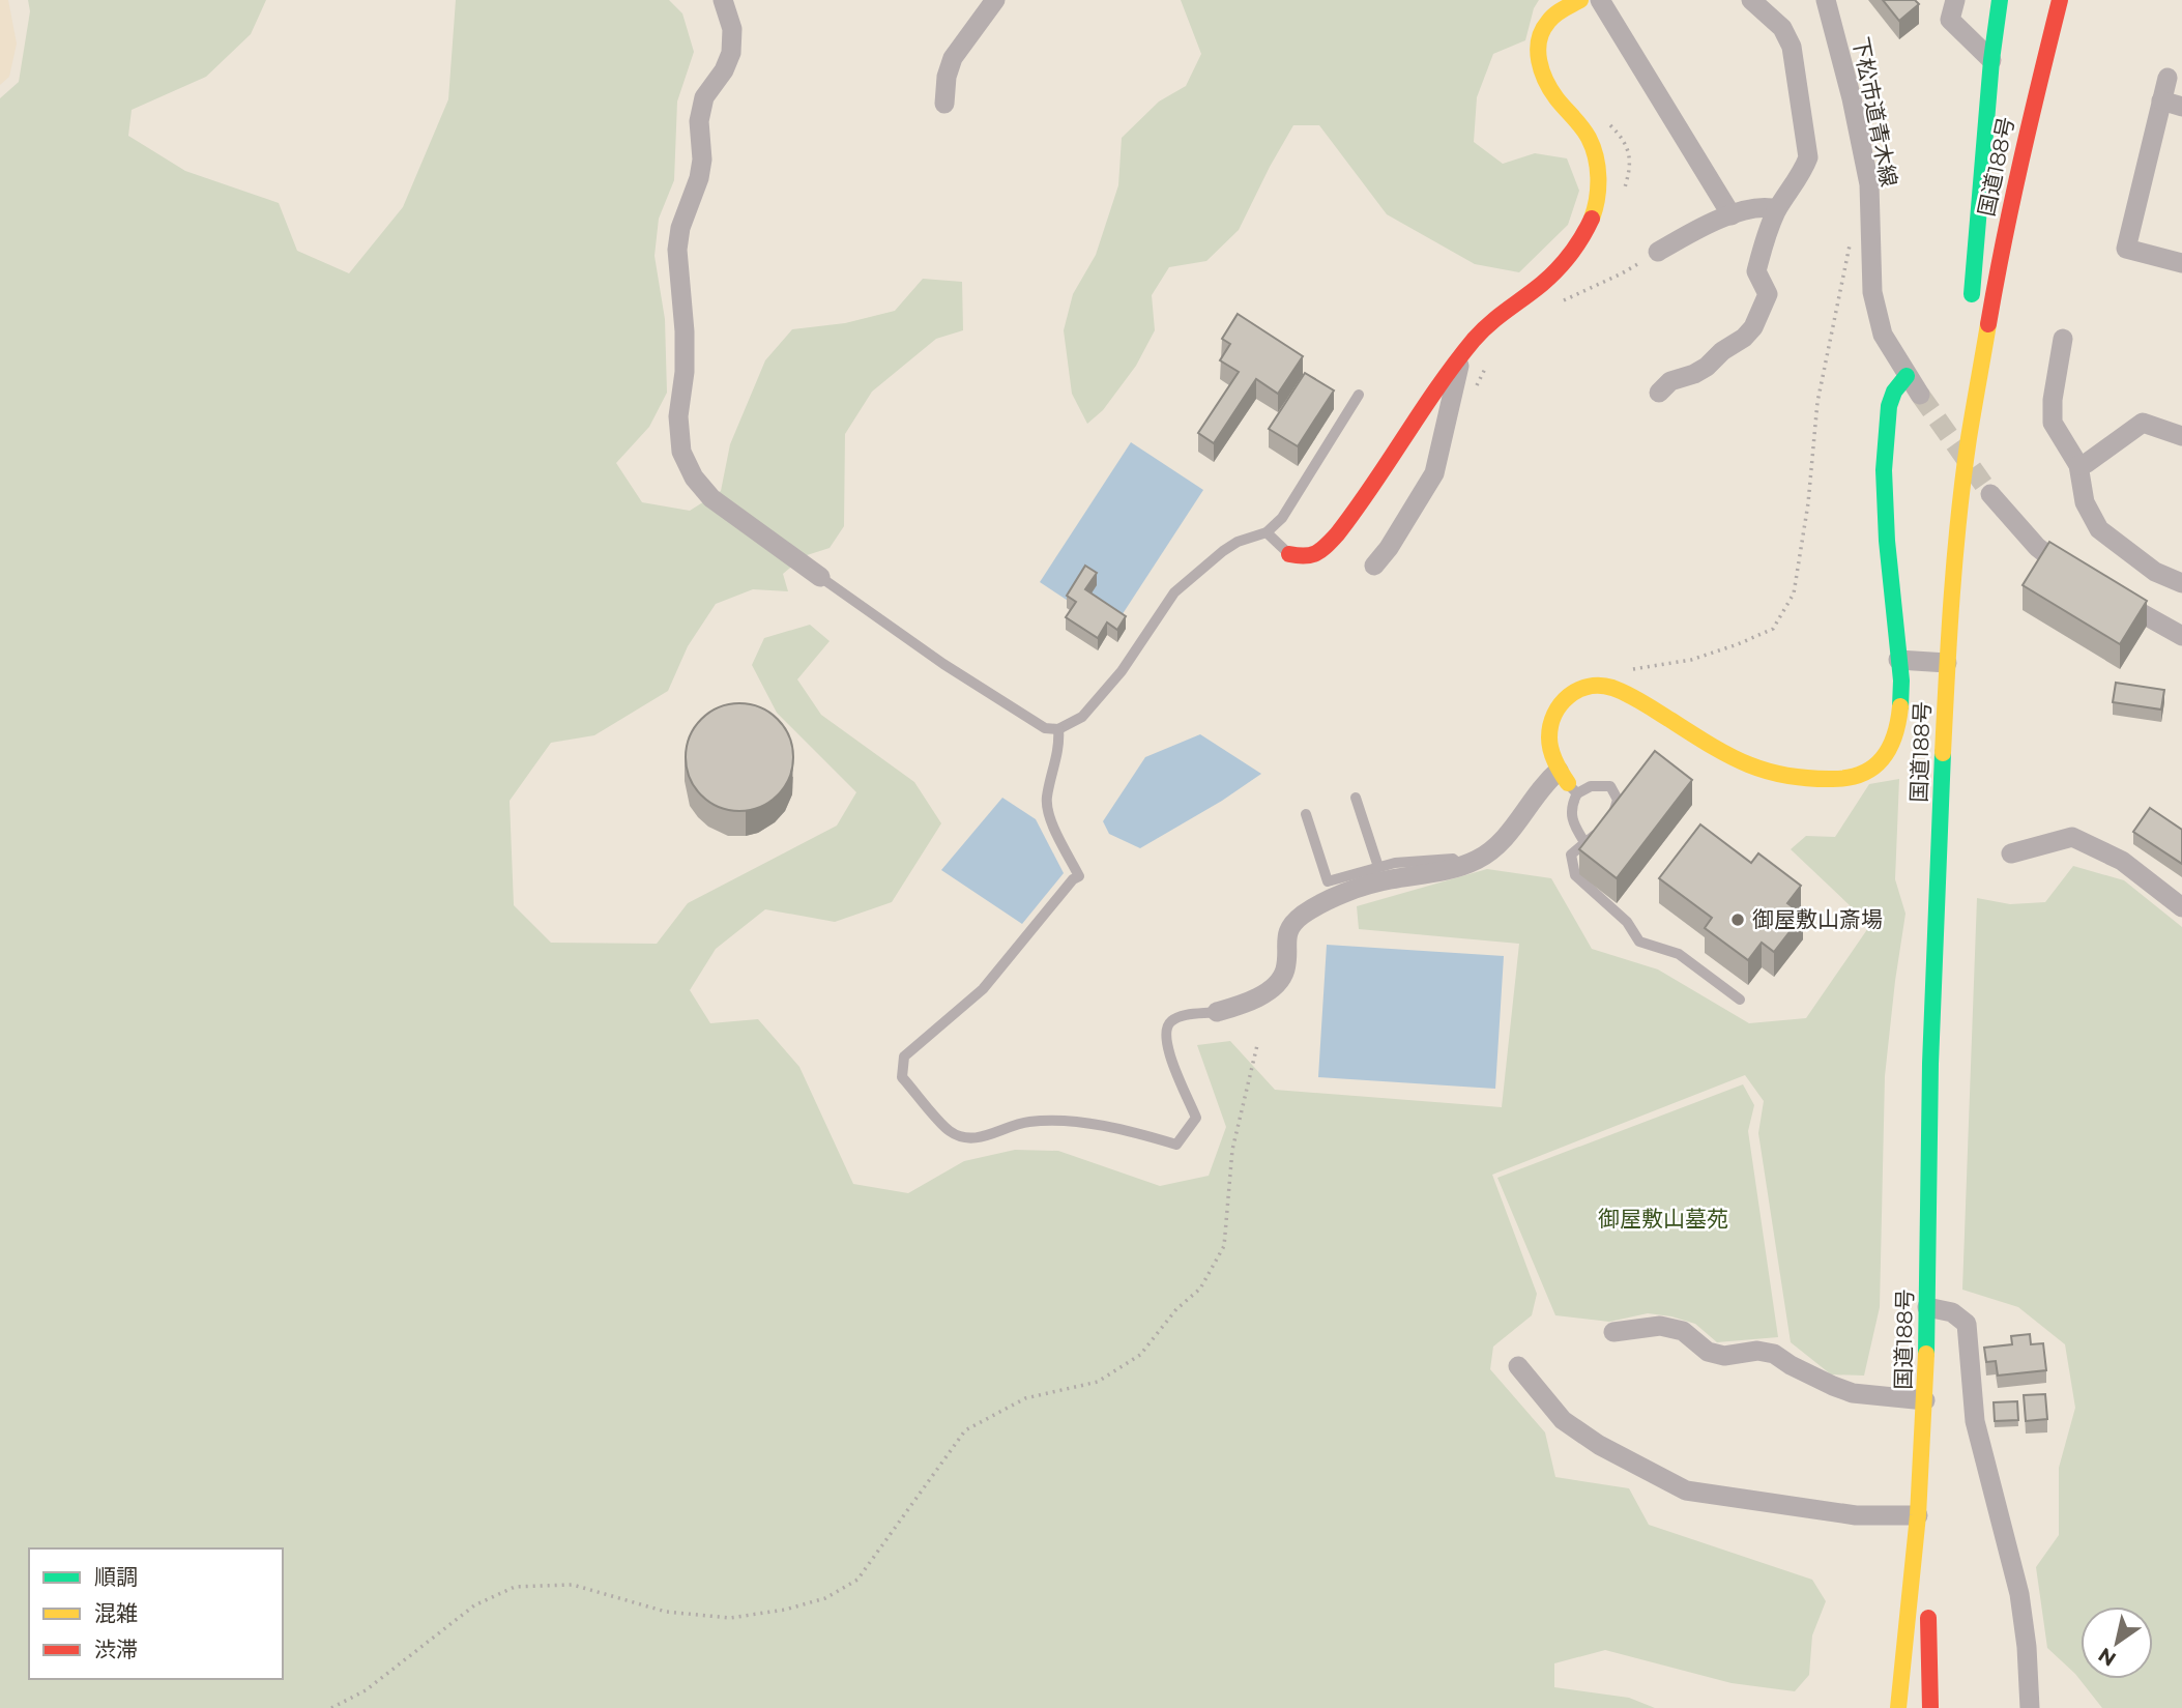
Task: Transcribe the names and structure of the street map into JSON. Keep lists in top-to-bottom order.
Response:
{
  "streets": {
    "main road": ["国道188号"],
    "street": ["下松市道青木線"]
  },
  "parks": ["御屋敷山墓苑"],
  "places": ["御屋敷山斎場"],
  "legend": ["順調", "混雑", "渋滞"],
  "north": "bottom left"
}
